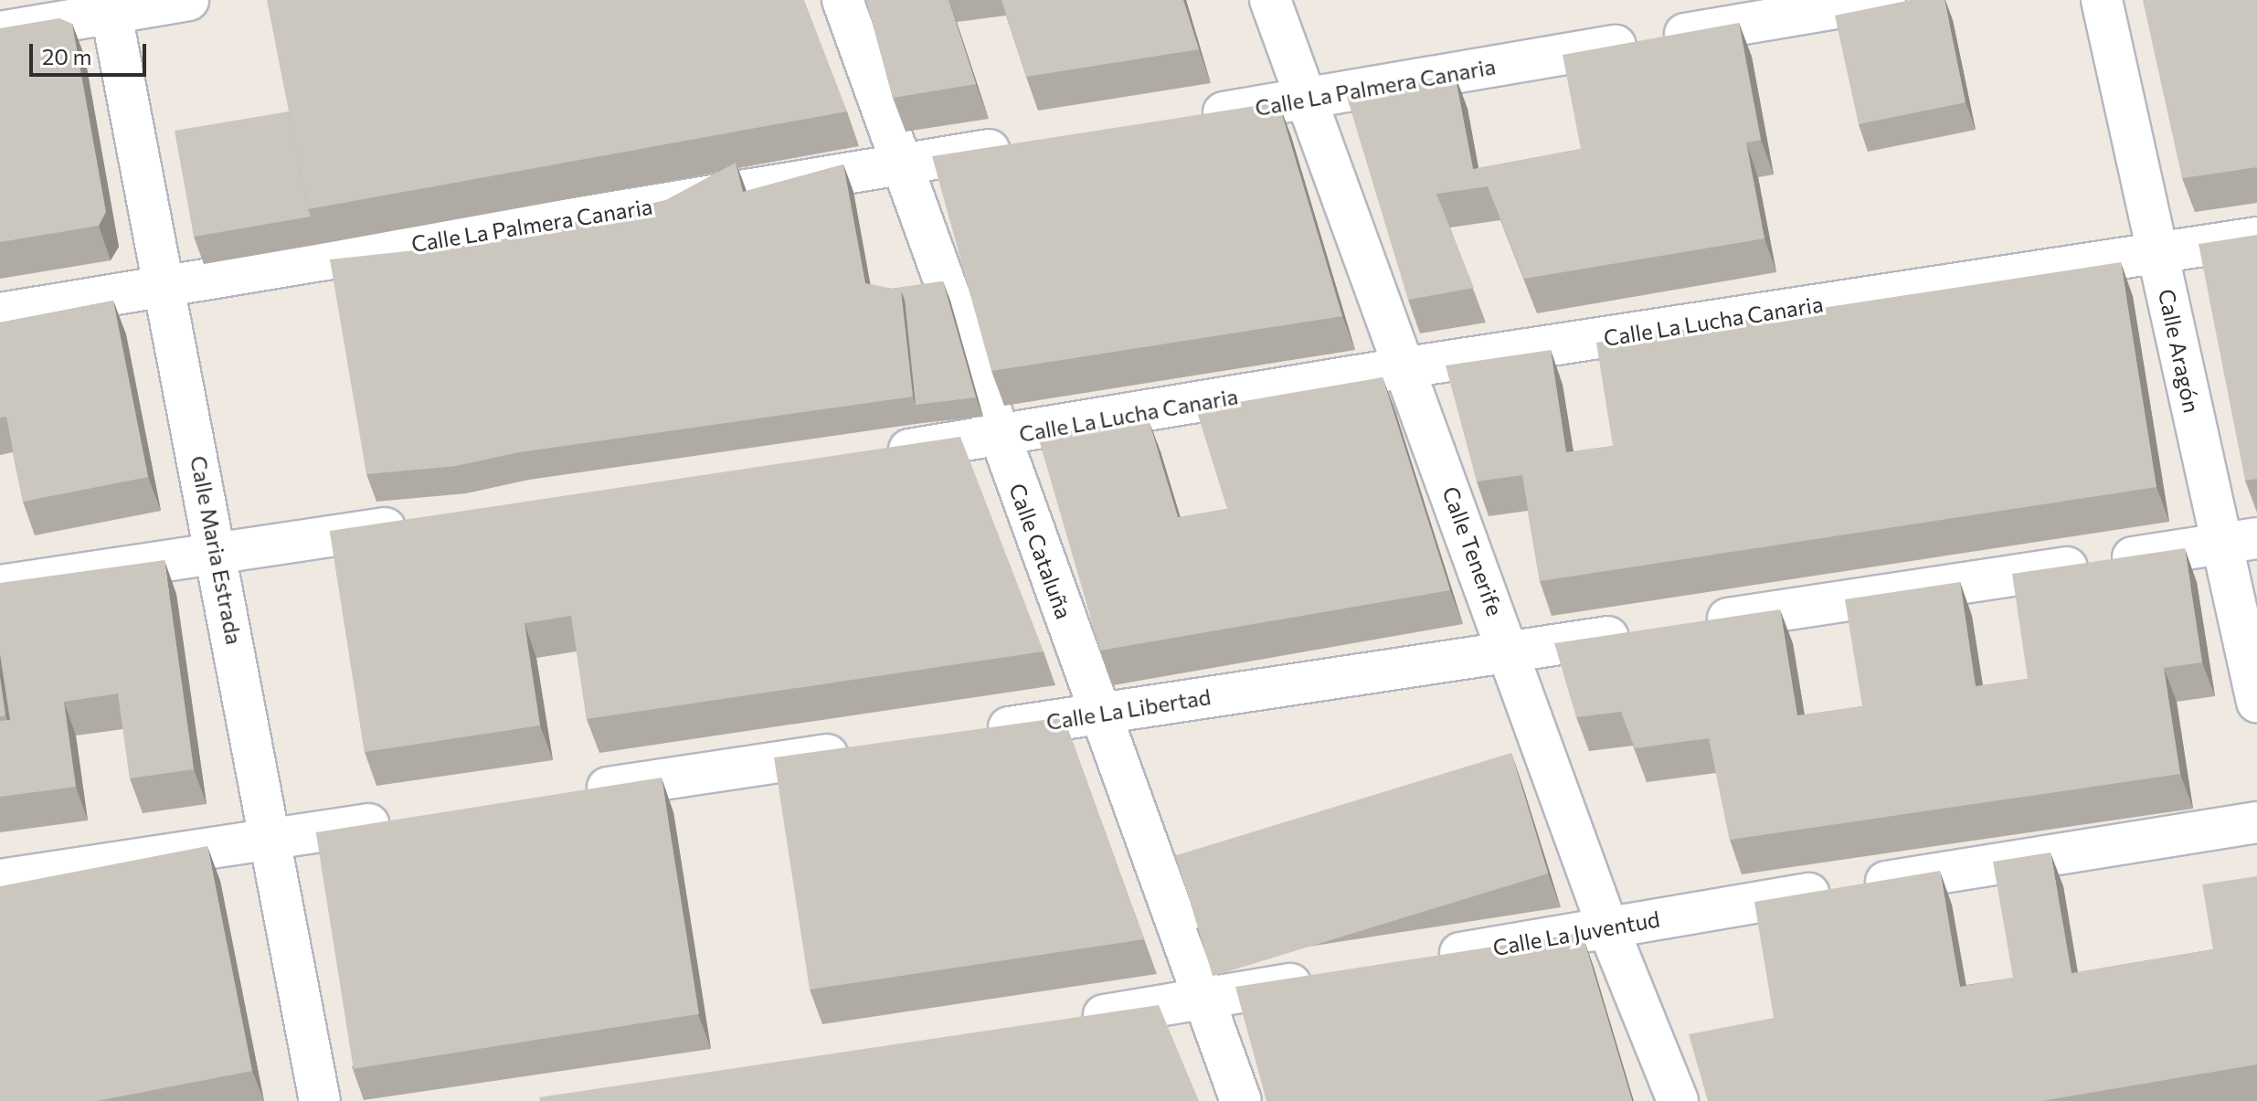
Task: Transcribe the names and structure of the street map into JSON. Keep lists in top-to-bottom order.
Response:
{
  "streets": {
    "street": [
      "Calle La Palmera Canaria",
      "Calle La Lucha Canaria",
      "Calle Aragón",
      "Calle Maria Estrada",
      "Calle Cataluña",
      "Calle Tenerife",
      "Calle La Libertad",
      "Calle La Juventud"
    ]
  },
  "crossings": [
    ["Calle La Palmera Canaria", "Calle Maria Estrada"],
    ["Calle La Palmera Canaria", "Calle Cataluña"],
    ["Calle La Palmera Canaria", "Calle Tenerife"],
    ["Calle La Lucha Canaria", "Calle Aragón"],
    ["Calle La Lucha Canaria", "Calle Cataluña"],
    ["Calle La Lucha Canaria", "Calle Tenerife"],
    ["Calle Cataluña", "Calle La Libertad"],
    ["Calle Tenerife", "Calle La Libertad"],
    ["Calle Tenerife", "Calle La Juventud"]
  ],
  "scale_bar": "20 m"
}
